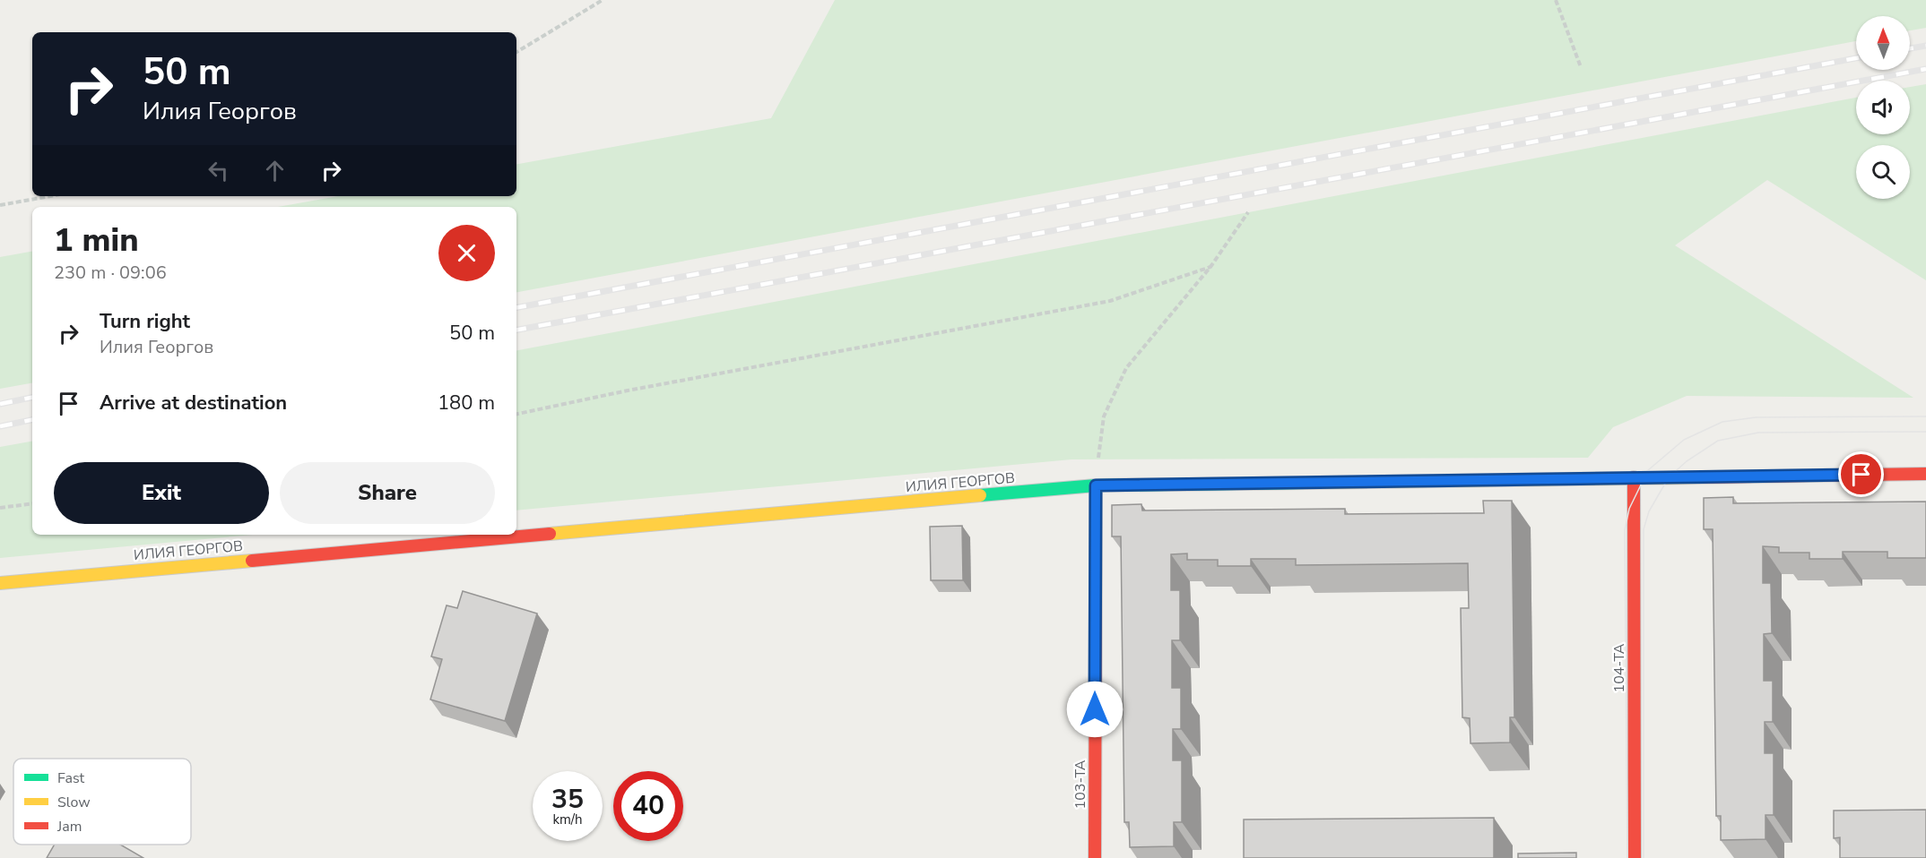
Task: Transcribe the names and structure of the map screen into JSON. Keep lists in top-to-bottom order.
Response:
{
  "streets": {
    "street": ["ИЛИЯ ГЕОРГОВ", "104-ТА", "103-ТА"]
  },
  "crossings": [
    ["ИЛИЯ ГЕОРГОВ", "104-ТА"],
    ["ИЛИЯ ГЕОРГОВ", "103-ТА"]
  ],
  "legend": ["Fast", "Slow", "Jam"],
  "north": "top",
  "page": {
    "turn": ["50 m", "Илия Георгов"],
    "heading": ["1 min", "230 m · 09:06"],
    "list": [
      {
        "name": "Turn right",
        "note": "Илия Георгов",
        "value": "50 m"
      },
      {
        "name": "Arrive at destination",
        "value": "180 m"
      }
    ],
    "buttons": ["Exit", "Share"],
    "speed": "35 km/h",
    "limit": "40"
  }
}
